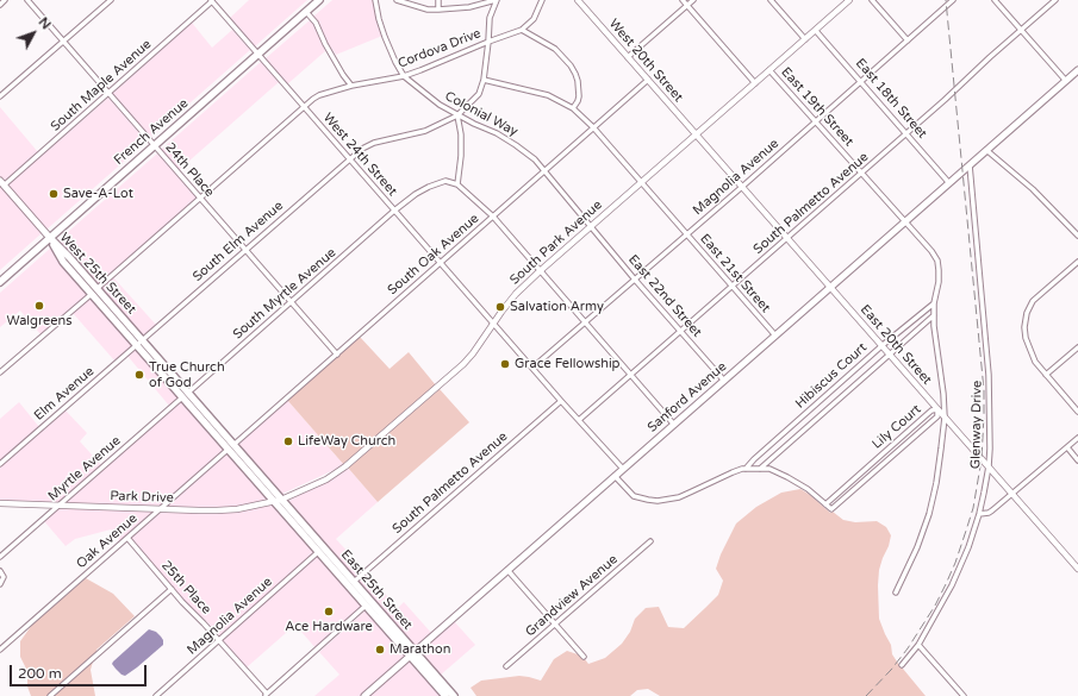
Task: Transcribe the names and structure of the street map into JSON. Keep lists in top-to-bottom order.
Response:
{
  "streets": {
    "main road": [
      "French Avenue",
      "West 25th Street",
      "Sanford Avenue",
      "East 25th Street"
    ],
    "street": [
      "Cordova Drive",
      "West 20th Street",
      "South Maple Avenue",
      "East 18th Street",
      "East 19th Street",
      "Colonial Way",
      "West 24th Street",
      "24th Place",
      "Magnolia Avenue",
      "South Palmetto Avenue",
      "South Elm Avenue",
      "South Park Avenue",
      "South Oak Avenue",
      "East 21st Street",
      "South Myrtle Avenue",
      "East 22nd Street",
      "East 20th Street",
      "Hibiscus Court",
      "Elm Avenue",
      "Glenway Drive",
      "Lily Court",
      "Myrtle Avenue",
      "Park Drive",
      "Oak Avenue",
      "25th Place",
      "Grandview Avenue"
    ]
  },
  "crossings": [
    ["Cordova Drive", "Colonial Way"],
    ["Cordova Drive", "West 24th Street"],
    ["Cordova Drive", "24th Place"],
    ["Cordova Drive", "West 25th Street"],
    ["West 20th Street", "South Park Avenue"],
    ["West 20th Street", "South Oak Avenue"],
    ["West 20th Street", "East 20th Street"],
    ["South Maple Avenue", "West 24th Street"],
    ["South Maple Avenue", "24th Place"],
    ["East 18th Street", "Magnolia Avenue"],
    ["East 18th Street", "South Palmetto Avenue"],
    ["East 18th Street", "South Park Avenue"],
    ["East 18th Street", "Sanford Avenue"],
    ["East 19th Street", "Magnolia Avenue"],
    ["East 19th Street", "South Palmetto Avenue"],
    ["East 19th Street", "South Park Avenue"],
    ["East 19th Street", "Sanford Avenue"],
    ["Colonial Way", "South Elm Avenue"],
    ["Colonial Way", "South Park Avenue"],
    ["Colonial Way", "South Oak Avenue"],
    ["Colonial Way", "East 22nd Street"],
    ["French Avenue", "West 24th Street"],
    ["French Avenue", "24th Place"],
    ["French Avenue", "West 25th Street"],
    ["West 24th Street", "Magnolia Avenue"],
    ["West 24th Street", "South Palmetto Avenue"],
    ["West 24th Street", "South Elm Avenue"],
    ["West 24th Street", "South Park Avenue"],
    ["West 24th Street", "South Oak Avenue"],
    ["West 24th Street", "South Myrtle Avenue"],
    ["West 24th Street", "Sanford Avenue"],
    ["24th Place", "South Elm Avenue"],
    ["24th Place", "South Oak Avenue"],
    ["24th Place", "South Myrtle Avenue"],
    ["Magnolia Avenue", "East 21st Street"],
    ["Magnolia Avenue", "East 22nd Street"],
    ["Magnolia Avenue", "East 20th Street"],
    ["Magnolia Avenue", "25th Place"],
    ["Magnolia Avenue", "East 25th Street"],
    ["South Palmetto Avenue", "East 21st Street"],
    ["South Palmetto Avenue", "East 22nd Street"],
    ["South Palmetto Avenue", "East 20th Street"],
    ["South Palmetto Avenue", "East 25th Street"],
    ["South Elm Avenue", "West 25th Street"],
    ["South Elm Avenue", "East 21st Street"],
    ["South Elm Avenue", "Elm Avenue"],
    ["South Park Avenue", "West 25th Street"],
    ["South Park Avenue", "East 21st Street"],
    ["South Park Avenue", "East 22nd Street"],
    ["South Park Avenue", "East 20th Street"],
    ["South Park Avenue", "Park Drive"],
    ["South Park Avenue", "East 25th Street"],
    ["South Oak Avenue", "West 25th Street"],
    ["South Oak Avenue", "East 21st Street"],
    ["South Oak Avenue", "Oak Avenue"],
    ["West 25th Street", "South Myrtle Avenue"],
    ["West 25th Street", "Elm Avenue"],
    ["West 25th Street", "Myrtle Avenue"],
    ["West 25th Street", "Park Drive"],
    ["West 25th Street", "Oak Avenue"],
    ["West 25th Street", "East 25th Street"],
    ["East 21st Street", "Sanford Avenue"],
    ["South Myrtle Avenue", "Myrtle Avenue"],
    ["East 22nd Street", "Sanford Avenue"],
    ["East 20th Street", "Hibiscus Court"],
    ["East 20th Street", "Sanford Avenue"],
    ["East 20th Street", "Glenway Drive"],
    ["East 20th Street", "Lily Court"],
    ["Sanford Avenue", "Glenway Drive"],
    ["Sanford Avenue", "East 25th Street"],
    ["Myrtle Avenue", "Park Drive"],
    ["Park Drive", "Oak Avenue"],
    ["Park Drive", "East 25th Street"],
    ["Oak Avenue", "25th Place"]
  ],
  "places": [
    "Save-A-Lot",
    "Walgreens",
    "Salvation Army",
    "Grace Fellowship",
    "True Church of God",
    "LifeWay Church",
    "Ace Hardware",
    "Marathon"
  ],
  "scale_bar": "200 m",
  "north": "top right"
}
